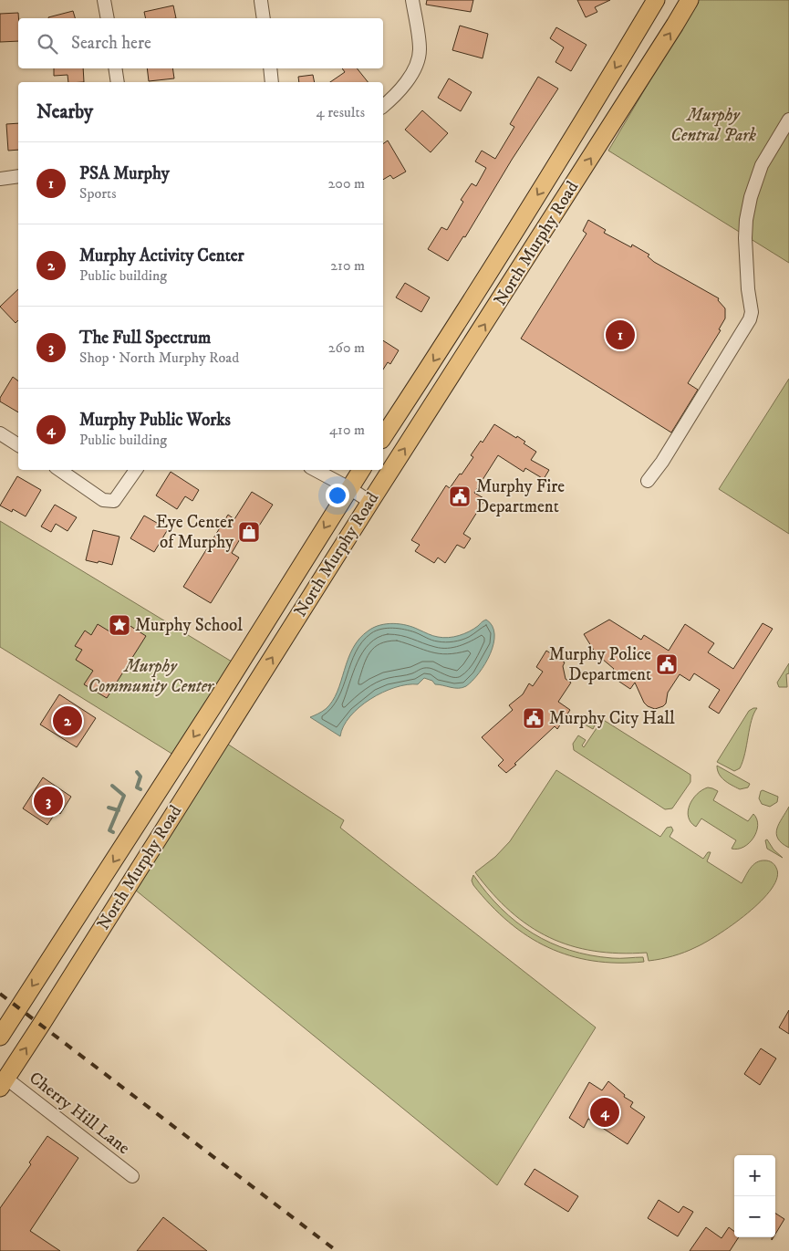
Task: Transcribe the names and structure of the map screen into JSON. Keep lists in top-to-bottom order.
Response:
{
  "streets": {
    "main road": ["North Murphy Road"],
    "street": ["Cherry Hill Lane"]
  },
  "crossings": [
    ["North Murphy Road", "Cherry Hill Lane"]
  ],
  "parks": ["Murphy Central Park", "Murphy Community Center"],
  "places": {
    "public building": ["Murphy Fire Department", "Murphy Police Department", "Murphy City Hall"],
    "shop": ["Eye Center of Murphy"],
    "place": ["Murphy School"]
  },
  "page": {
    "search": "Search here",
    "heading": ["Nearby", "4 results"],
    "list": [
      {
        "mark": "1",
        "name": "PSA Murphy",
        "note": "Sports",
        "value": "200 m"
      },
      {
        "mark": "2",
        "name": "Murphy Activity Center",
        "note": "Public building",
        "value": "210 m"
      },
      {
        "mark": "3",
        "name": "The Full Spectrum",
        "note": "Shop · North Murphy Road",
        "value": "260 m"
      },
      {
        "mark": "4",
        "name": "Murphy Public Works",
        "note": "Public building",
        "value": "410 m"
      }
    ],
    "pins": [
      "1",
      "2",
      "3",
      "4"
    ],
    "map_buttons": ["+", "−"]
  }
}
